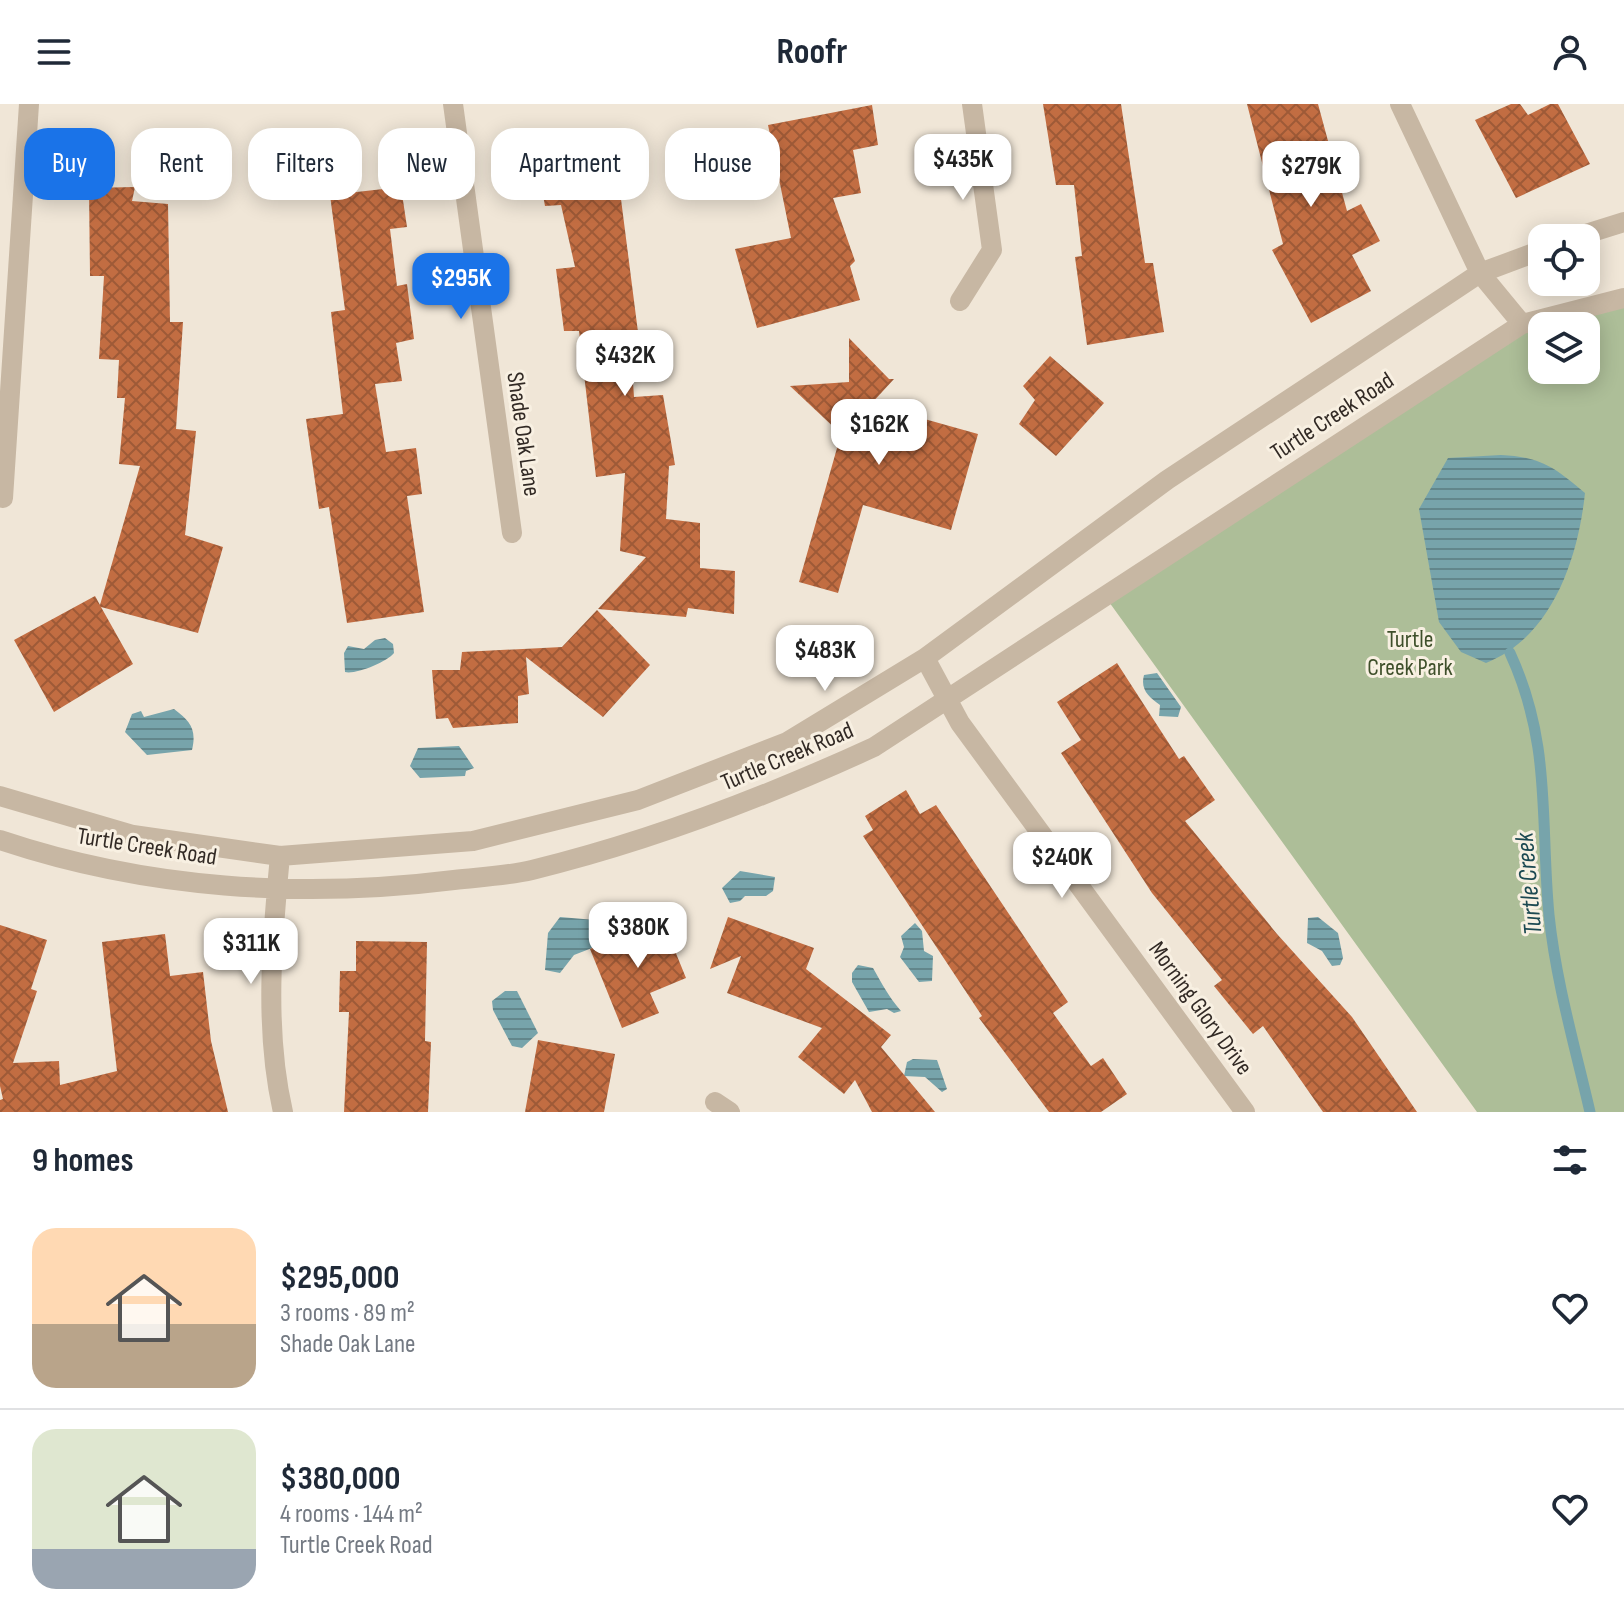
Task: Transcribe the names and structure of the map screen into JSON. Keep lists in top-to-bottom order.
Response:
{
  "streets": {
    "street": ["Turtle Creek Road", "Shade Oak Lane", "Morning Glory Drive"]
  },
  "crossings": [
    ["Turtle Creek Road", "Morning Glory Drive"]
  ],
  "water": ["Turtle Creek"],
  "parks": ["Turtle Creek Park"],
  "page": {
    "header": "Roofr",
    "chip": [
      "Buy",
      "Rent",
      "Filters",
      "New",
      "Apartment",
      "House"
    ],
    "price": [
      "$435K",
      "$279K",
      "$295K",
      "$432K",
      "$162K",
      "$483K",
      "$240K",
      "$380K",
      "$311K"
    ],
    "heading": "9 homes",
    "list": [
      {
        "name": "$295,000",
        "note": "3 rooms · 89 m² · Shade Oak Lane"
      },
      {
        "name": "$380,000",
        "note": "4 rooms · 144 m² · Turtle Creek Road"
      }
    ]
  }
}
